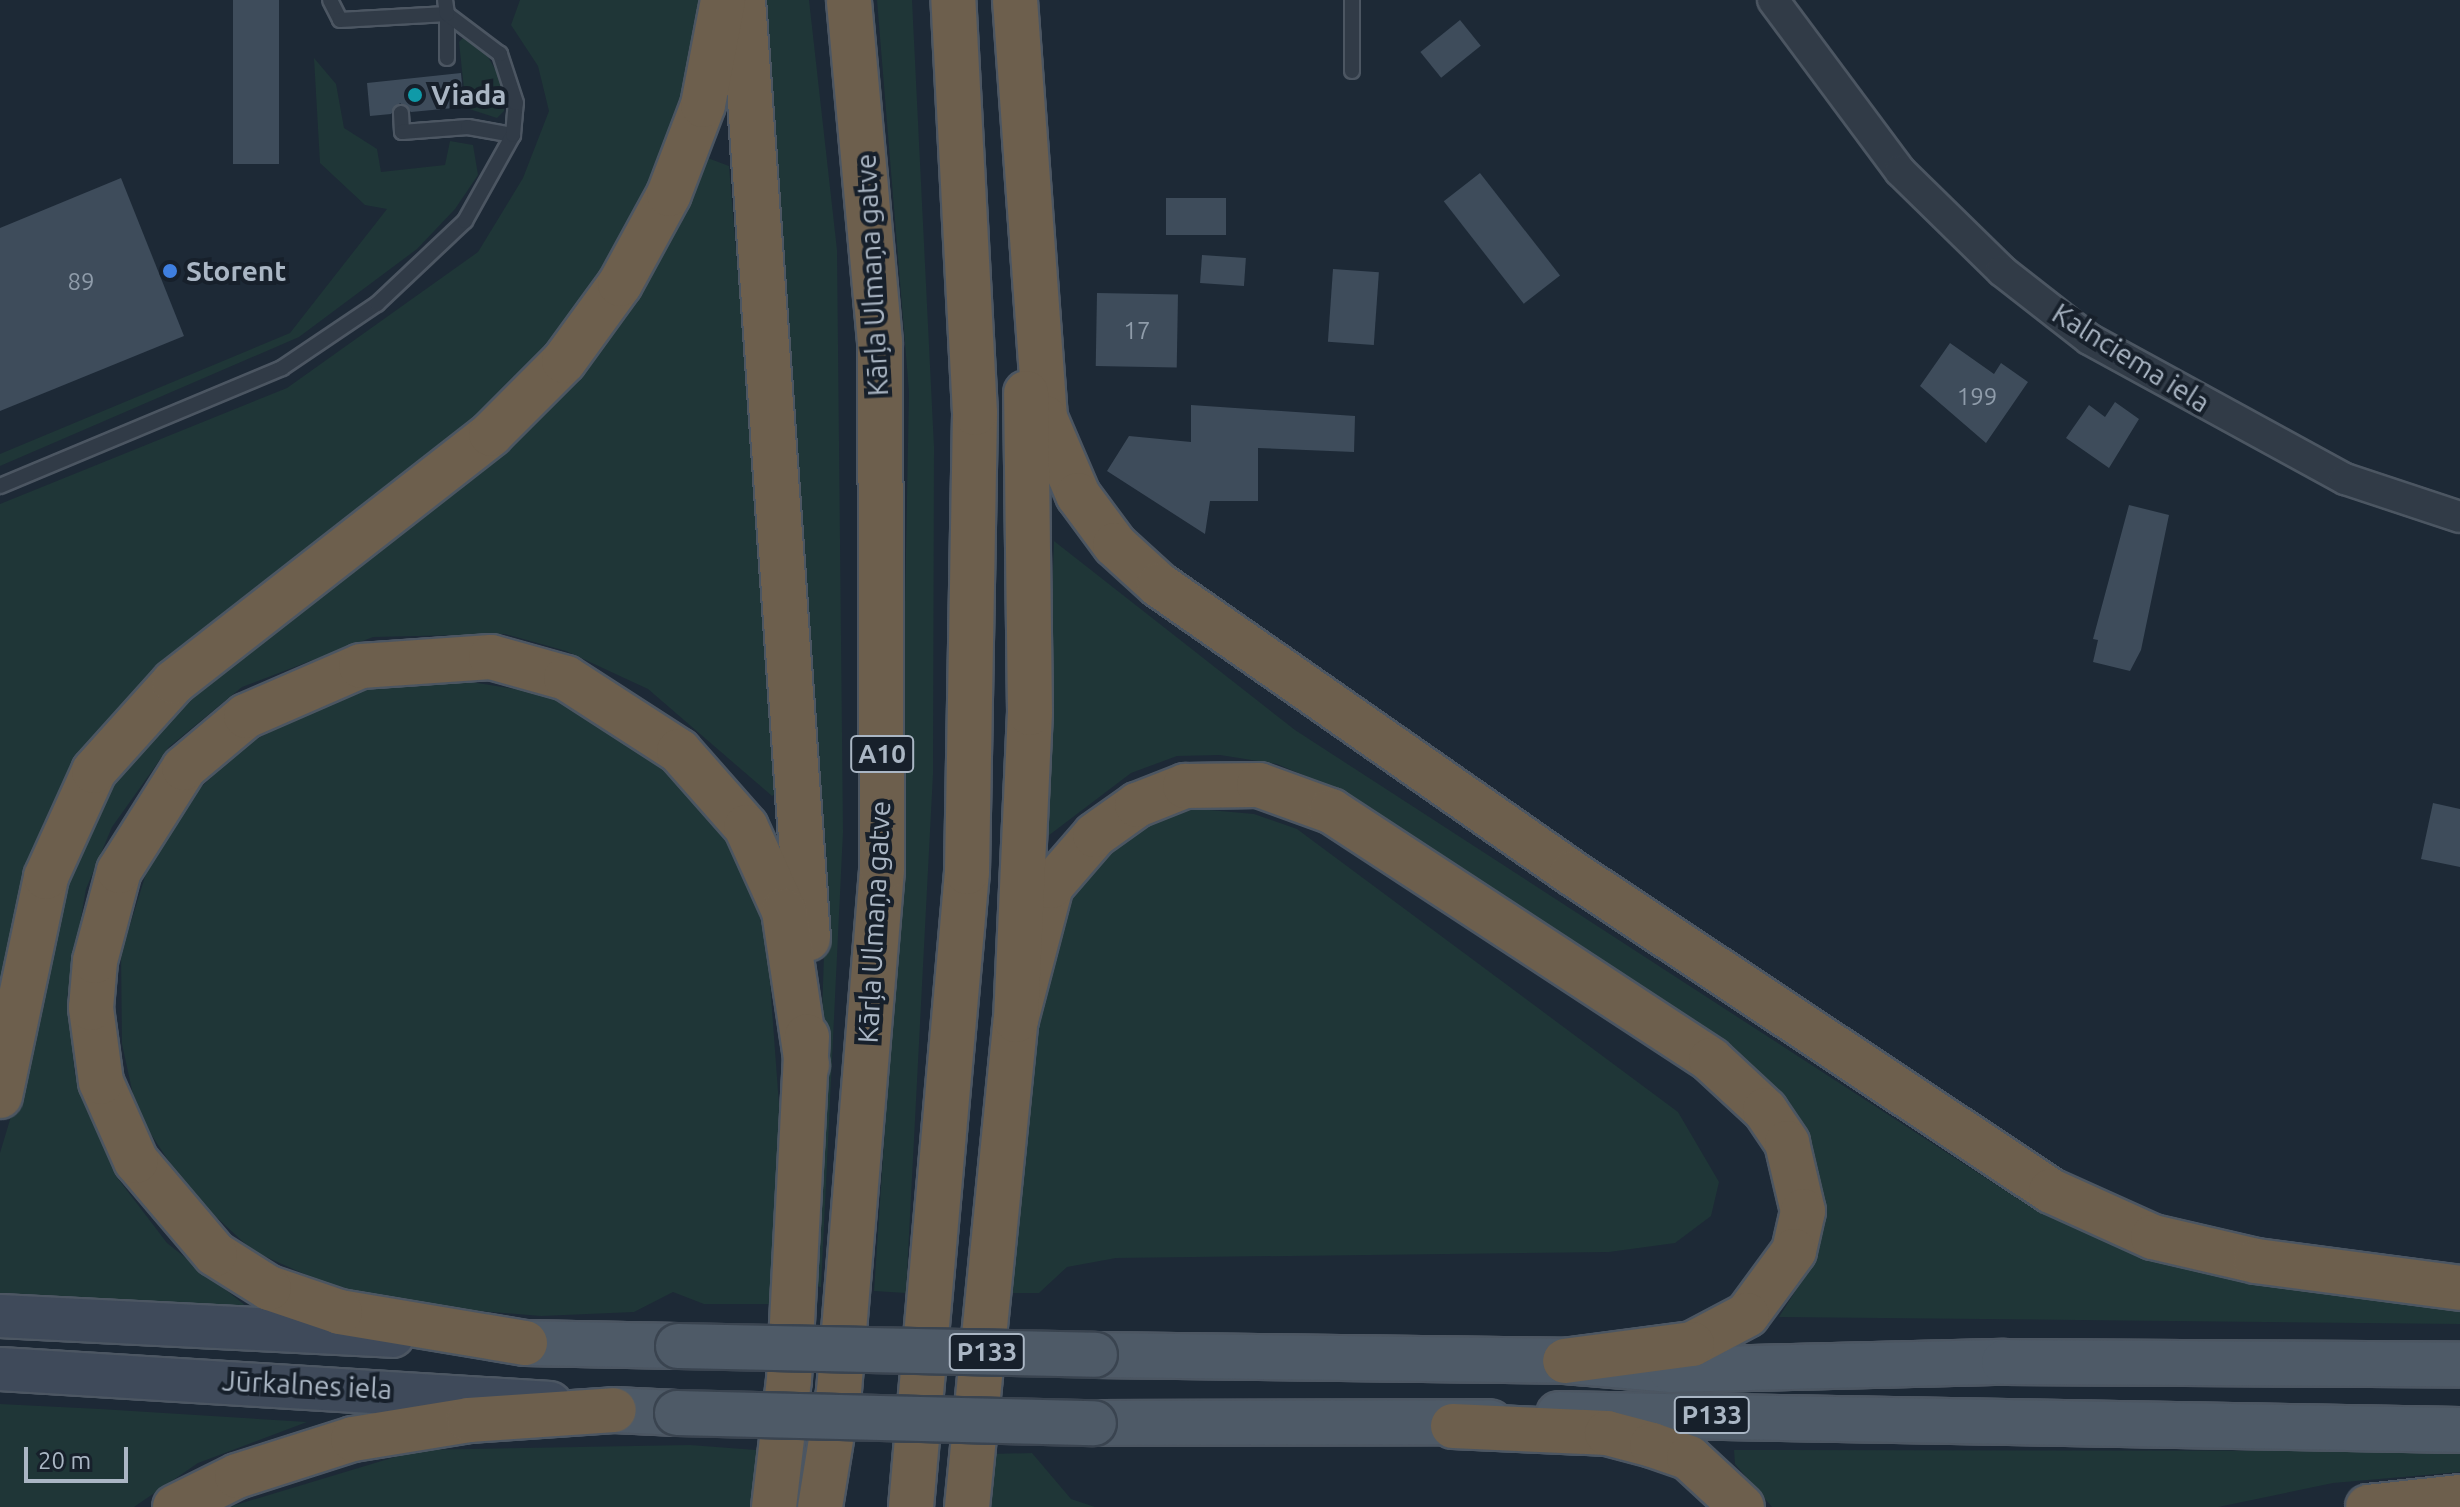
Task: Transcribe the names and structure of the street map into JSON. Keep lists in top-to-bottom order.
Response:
{
  "streets": {
    "highway": ["Kārļa Ulmaņa gatve", "A10"],
    "main road": ["P133"],
    "street": ["Kalnciema iela", "Jūrkalnes iela"]
  },
  "crossings": [
    ["P133", "Jūrkalnes iela"]
  ],
  "places": ["Viada", "Storent"],
  "house_numbers": ["89", "17", "199"],
  "scale_bar": "20 m"
}
